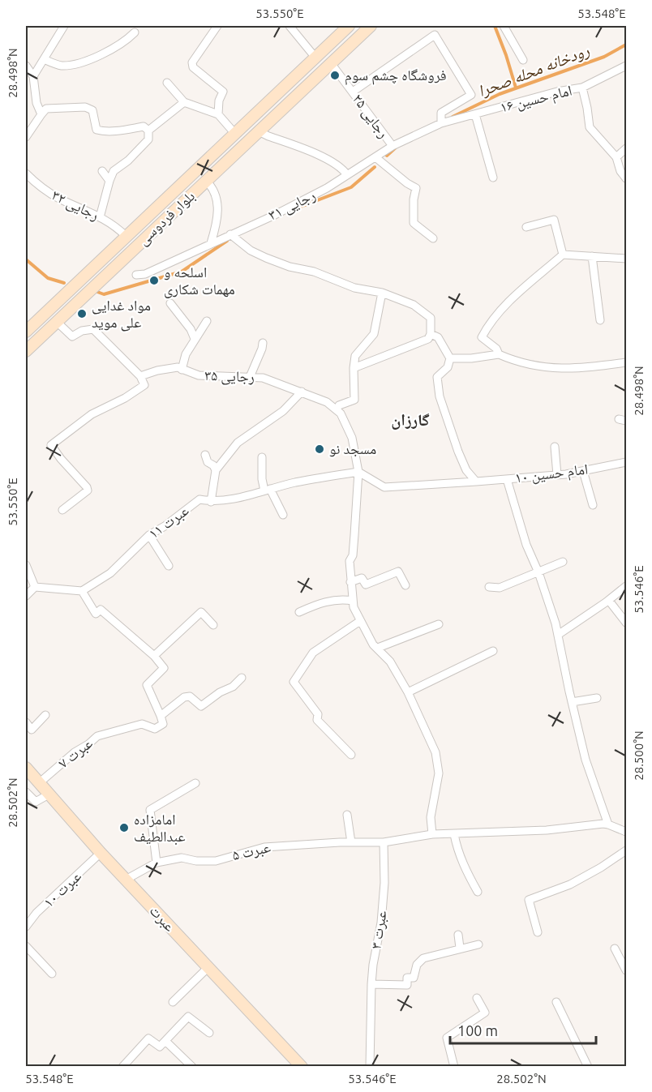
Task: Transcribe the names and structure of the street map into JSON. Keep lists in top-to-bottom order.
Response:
{
  "streets": {
    "main road": ["بلوار فردوسی", "عبرت"],
    "street": [
      "امام حسین ۱۶",
      "رجایی ۲۵",
      "رجایی ۳۲",
      "رجایی ۳۱",
      "رجایی ۳۵",
      "امام حسین ۱۰",
      "عبرت ۱۱",
      "عبرت ۷",
      "عبرت ۵",
      "عبرت ۱۰",
      "عبرت ۳"
    ]
  },
  "crossings": [
    ["امام حسین ۱۶", "رجایی ۳۱"],
    ["رجایی ۲۵", "رجایی ۳۱"],
    ["رجایی ۲۵", "بلوار فردوسی"],
    ["رجایی ۳۲", "بلوار فردوسی"],
    ["امام حسین ۱۰", "عبرت ۱۱"],
    ["عبرت ۷", "عبرت"],
    ["عبرت ۵", "عبرت"],
    ["عبرت ۵", "عبرت ۳"],
    ["عبرت ۱۰", "عبرت"]
  ],
  "districts": ["گارزان"],
  "water": ["رودخانه محله صحرا"],
  "places": [
    "فروشگاه چشم سوم",
    "اسلحه و مهمات شکاری",
    "مواد غدایی علی موید",
    "مسجد نو",
    "امامزاده عبدالطیف"
  ],
  "scale_bar": "100 m",
  "coordinates": [
    "53.550°E",
    "53.548°E",
    "28.498°N",
    "53.546°E",
    "28.500°N",
    "28.502°N"
  ]
}
